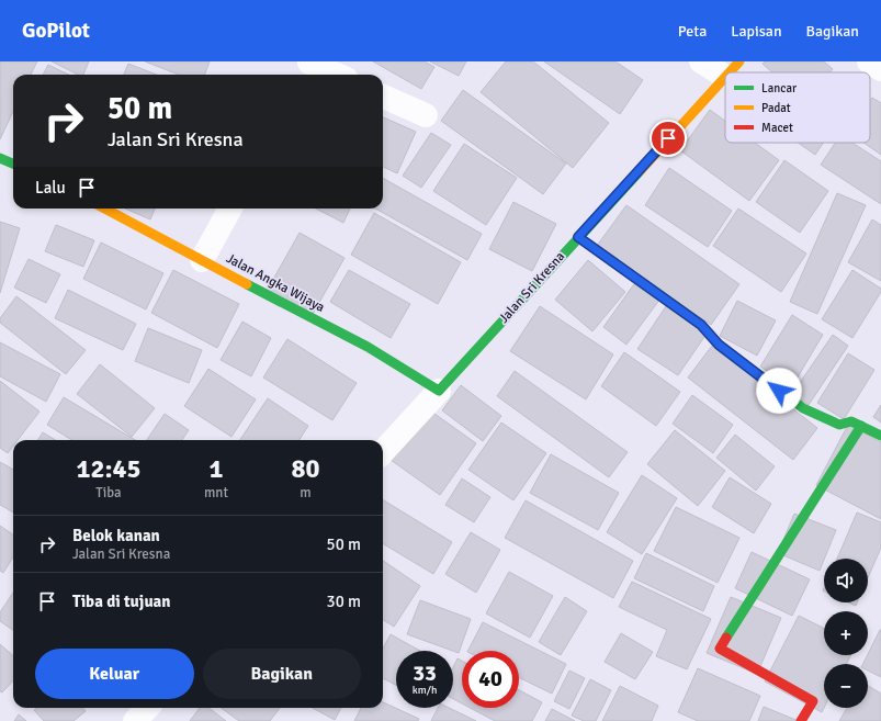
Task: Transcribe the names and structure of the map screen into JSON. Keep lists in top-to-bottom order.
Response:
{
  "streets": {
    "street": ["Jalan Angka Wijaya", "Jalan Sri Kresna"]
  },
  "crossings": [
    ["Jalan Angka Wijaya", "Jalan Sri Kresna"]
  ],
  "legend": ["Lancar", "Padat", "Macet"],
  "page": {
    "header": "GoPilot",
    "nav": ["Peta", "Lapisan", "Bagikan"],
    "turn": ["50 m", "Jalan Sri Kresna"],
    "then": "Lalu",
    "eta": [
      "12:45",
      "Tiba",
      "1",
      "mnt",
      "80",
      "m"
    ],
    "list": [
      {
        "name": "Belok kanan",
        "note": "Jalan Sri Kresna",
        "value": "50 m"
      },
      {
        "name": "Tiba di tujuan",
        "value": "30 m"
      }
    ],
    "map_buttons": ["+", "−"],
    "buttons": ["Keluar", "Bagikan"],
    "speed": "33 km/h",
    "limit": "40"
  }
}
